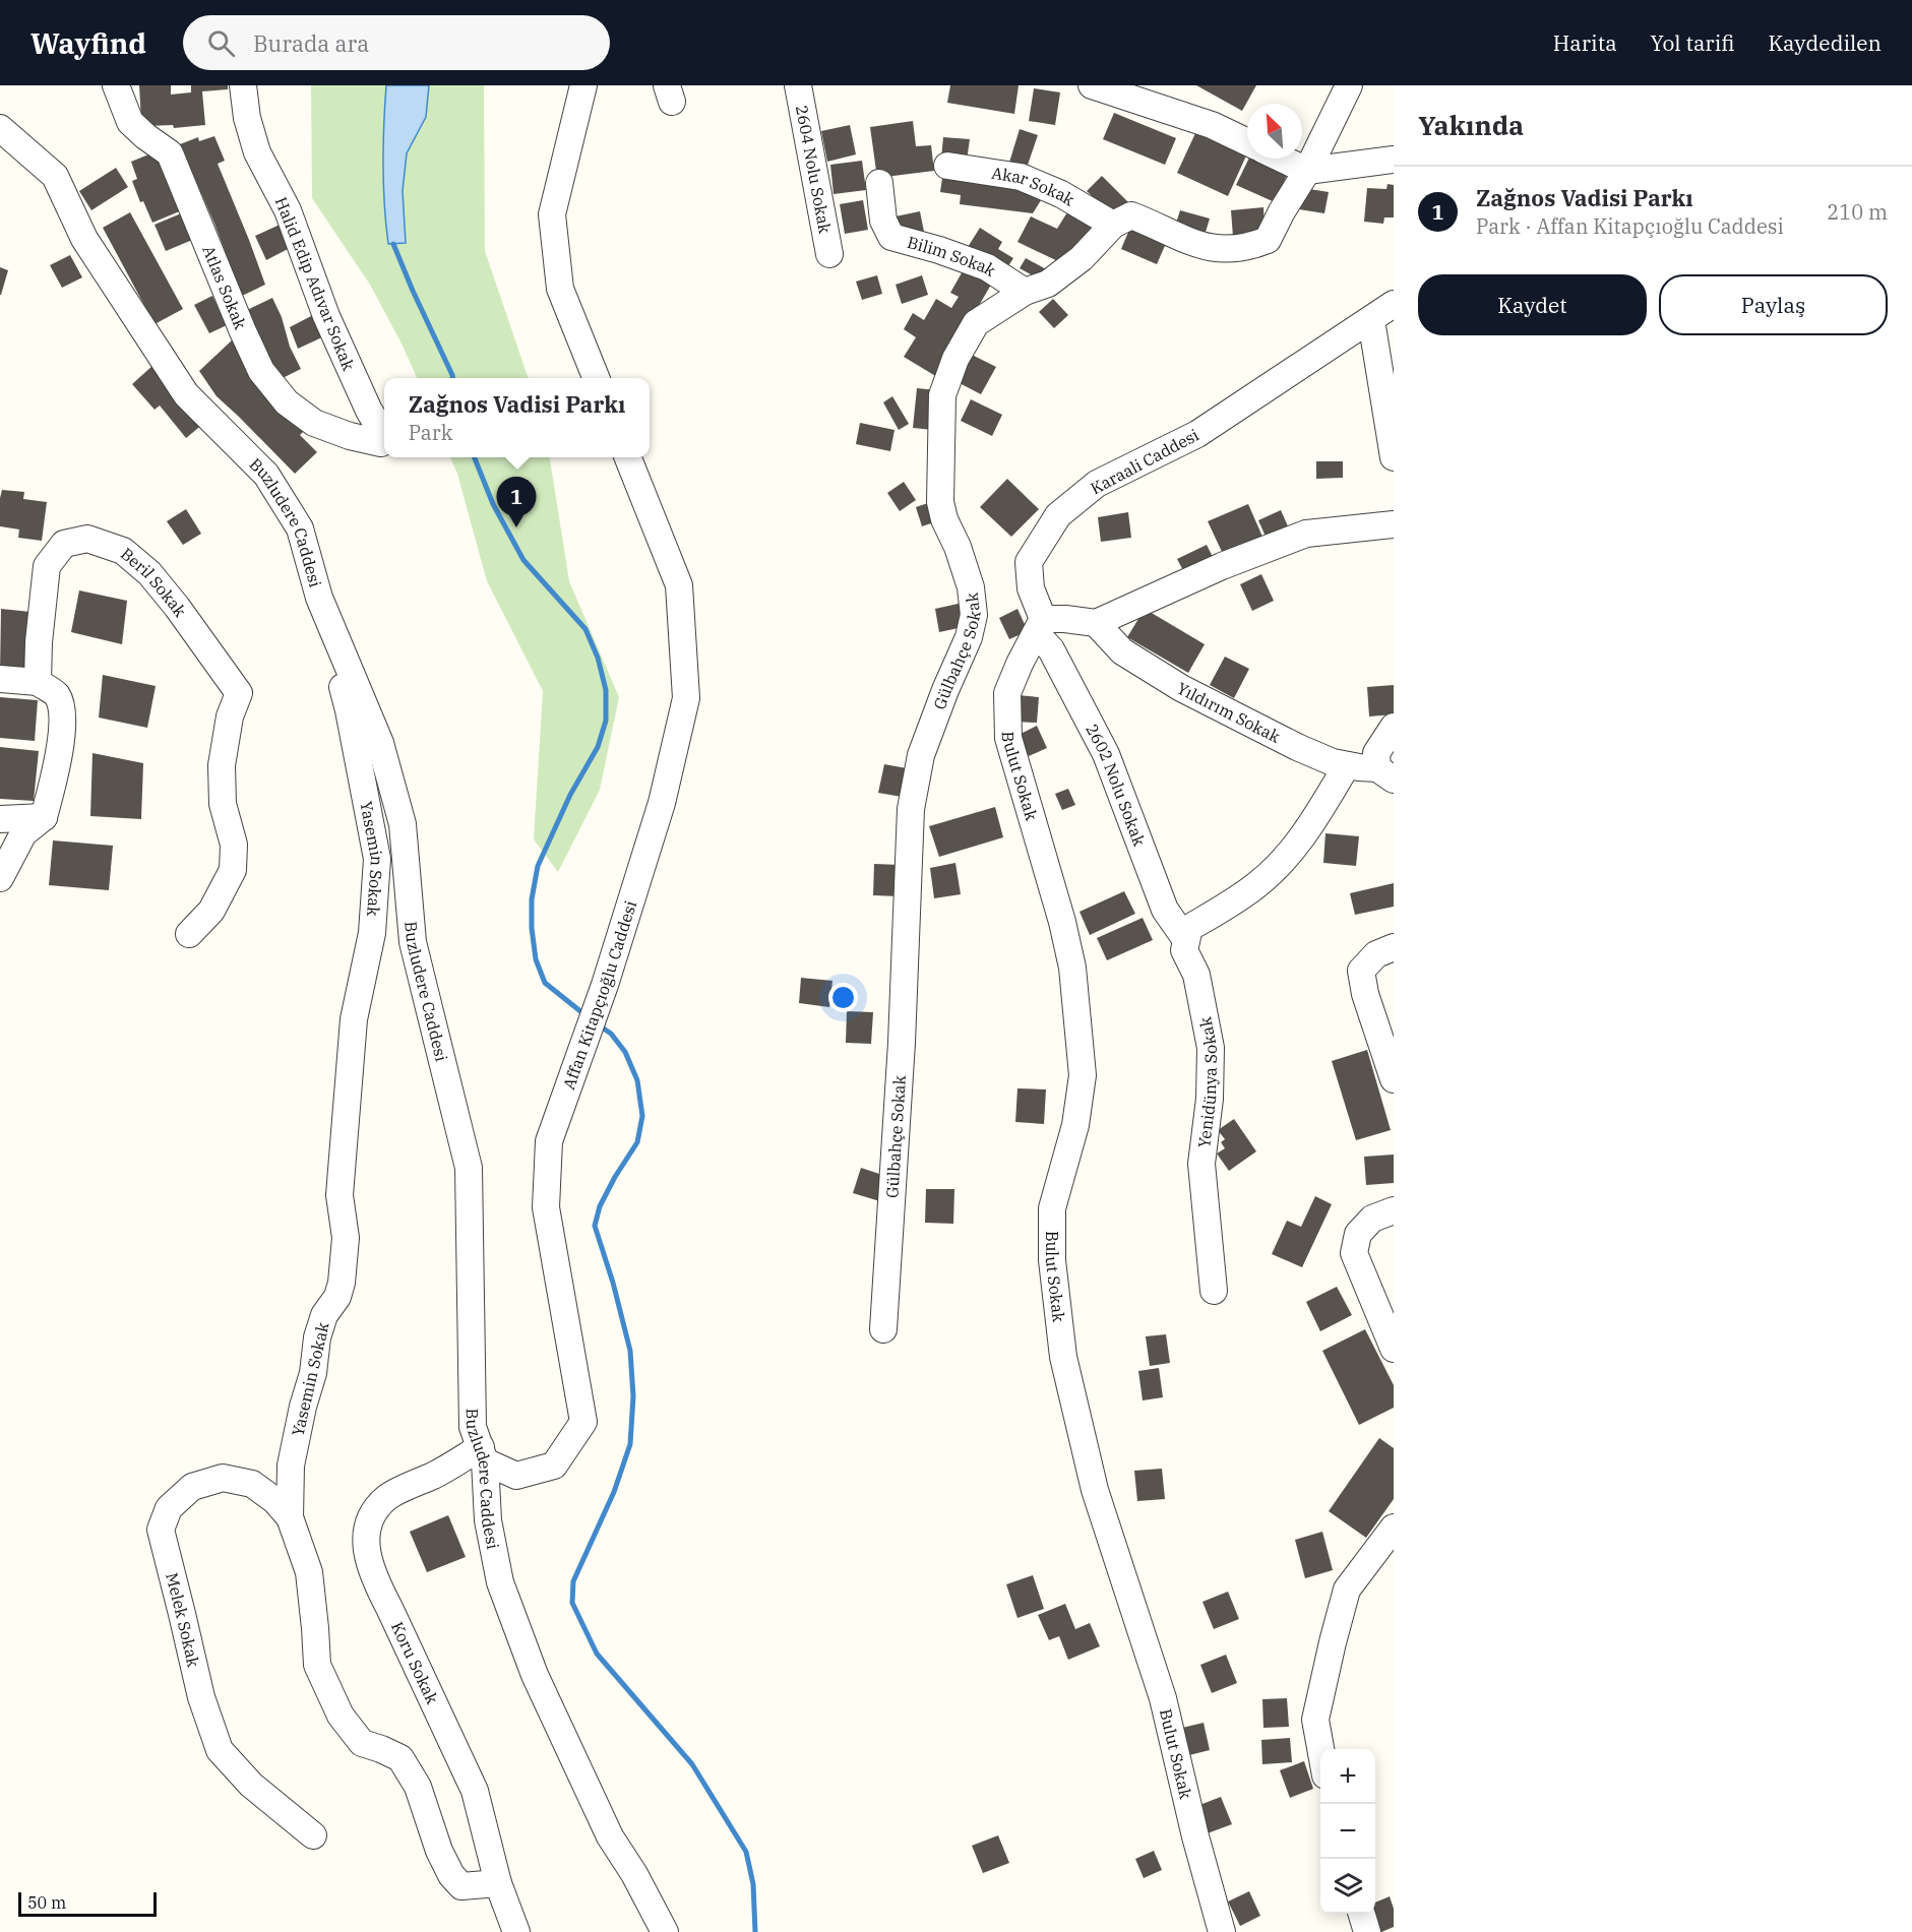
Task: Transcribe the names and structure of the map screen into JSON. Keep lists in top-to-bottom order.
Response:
{
  "streets": {
    "street": [
      "2604 Nolu Sokak",
      "Akar Sokak",
      "Bilim Sokak",
      "Halid Edip Adıvar Sokak",
      "Atlas Sokak",
      "Karaali Caddesi",
      "Buzludere Caddesi",
      "Beril Sokak",
      "Gülbahçe Sokak",
      "Yıldırım Sokak",
      "Bulut Sokak",
      "2602 Nolu Sokak",
      "Yasemin Sokak",
      "Affan Kitapçıoğlu Caddesi",
      "Yenidünya Sokak",
      "Melek Sokak",
      "Koru Sokak"
    ]
  },
  "crossings": [
    ["Akar Sokak", "Gülbahçe Sokak"],
    ["Bilim Sokak", "Gülbahçe Sokak"],
    ["Halid Edip Adıvar Sokak", "Atlas Sokak"],
    ["Karaali Caddesi", "Bulut Sokak"],
    ["Karaali Caddesi", "2602 Nolu Sokak"],
    ["Buzludere Caddesi", "Yasemin Sokak"],
    ["Buzludere Caddesi", "Affan Kitapçıoğlu Caddesi"],
    ["Buzludere Caddesi", "Koru Sokak"],
    ["Bulut Sokak", "2602 Nolu Sokak"],
    ["2602 Nolu Sokak", "Yenidünya Sokak"],
    ["Yasemin Sokak", "Melek Sokak"],
    ["Yasemin Sokak", "Koru Sokak"],
    ["Affan Kitapçıoğlu Caddesi", "Koru Sokak"]
  ],
  "scale_bar": "50 m",
  "north": "top left",
  "page": {
    "header": "Wayfind",
    "search": "Burada ara",
    "nav": ["Harita", "Yol tarifi", "Kaydedilen"],
    "heading": "Yakında",
    "list": [
      {
        "mark": "1",
        "name": "Zağnos Vadisi Parkı",
        "note": "Park · Affan Kitapçıoğlu Caddesi",
        "value": "210 m"
      }
    ],
    "buttons": ["Kaydet", "Paylaş"],
    "popup": ["Zağnos Vadisi Parkı", "Park"],
    "pins": "1",
    "map_buttons": ["+", "−"],
    "scale": "50 m"
  }
}
